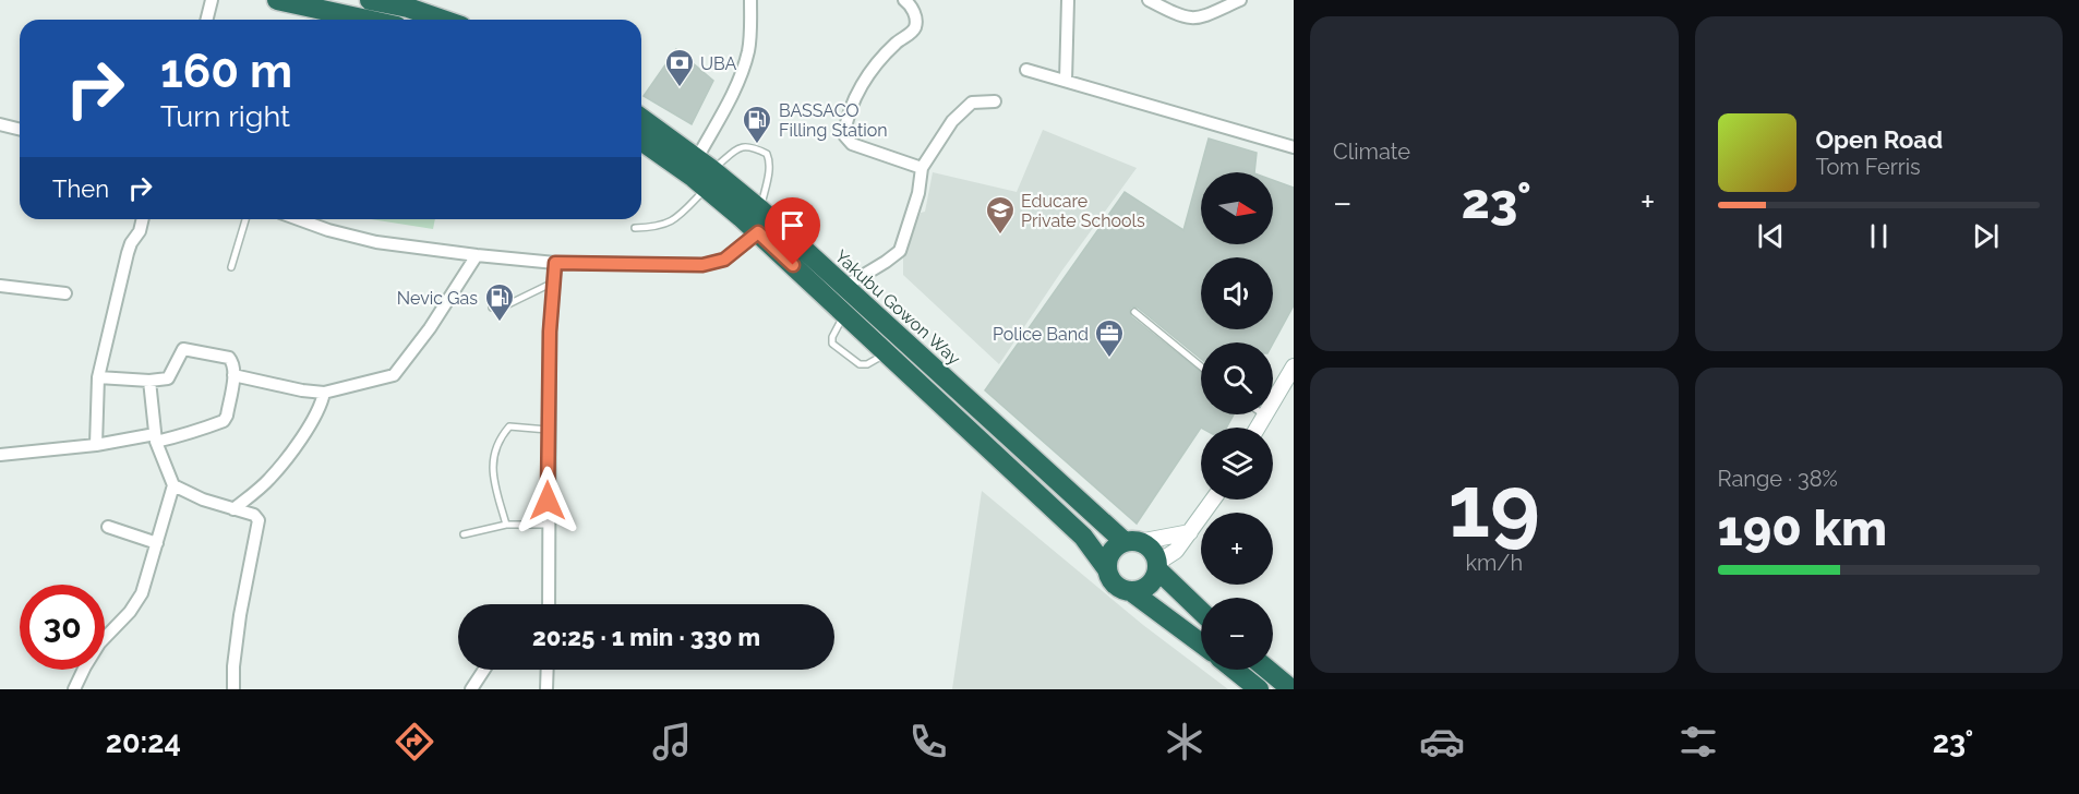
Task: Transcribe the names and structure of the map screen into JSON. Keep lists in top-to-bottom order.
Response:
{
  "streets": {
    "highway": ["Yakubu Gowon Way"]
  },
  "places": {
    "bank": ["UBA"],
    "fuel station": ["BASSACO Filling Station", "Nevic Gas"],
    "school or university": ["Educare Private Schools"],
    "office": ["Police Band"]
  },
  "north": "right",
  "page": {
    "tile": [
      "Climate",
      ["19", "km/h"],
      ["Range · 38%", "190 km"]
    ],
    "turn": ["160 m", "Turn right"],
    "song": ["Open Road", "Tom Ferris"],
    "then": "Then",
    "map_buttons": ["+", "−"],
    "heat": ["−", "23°", "+"],
    "limit": "30",
    "trip": "20:25 · 1 min · 330 m",
    "tabs": ["20:24", "23°"]
  }
}
